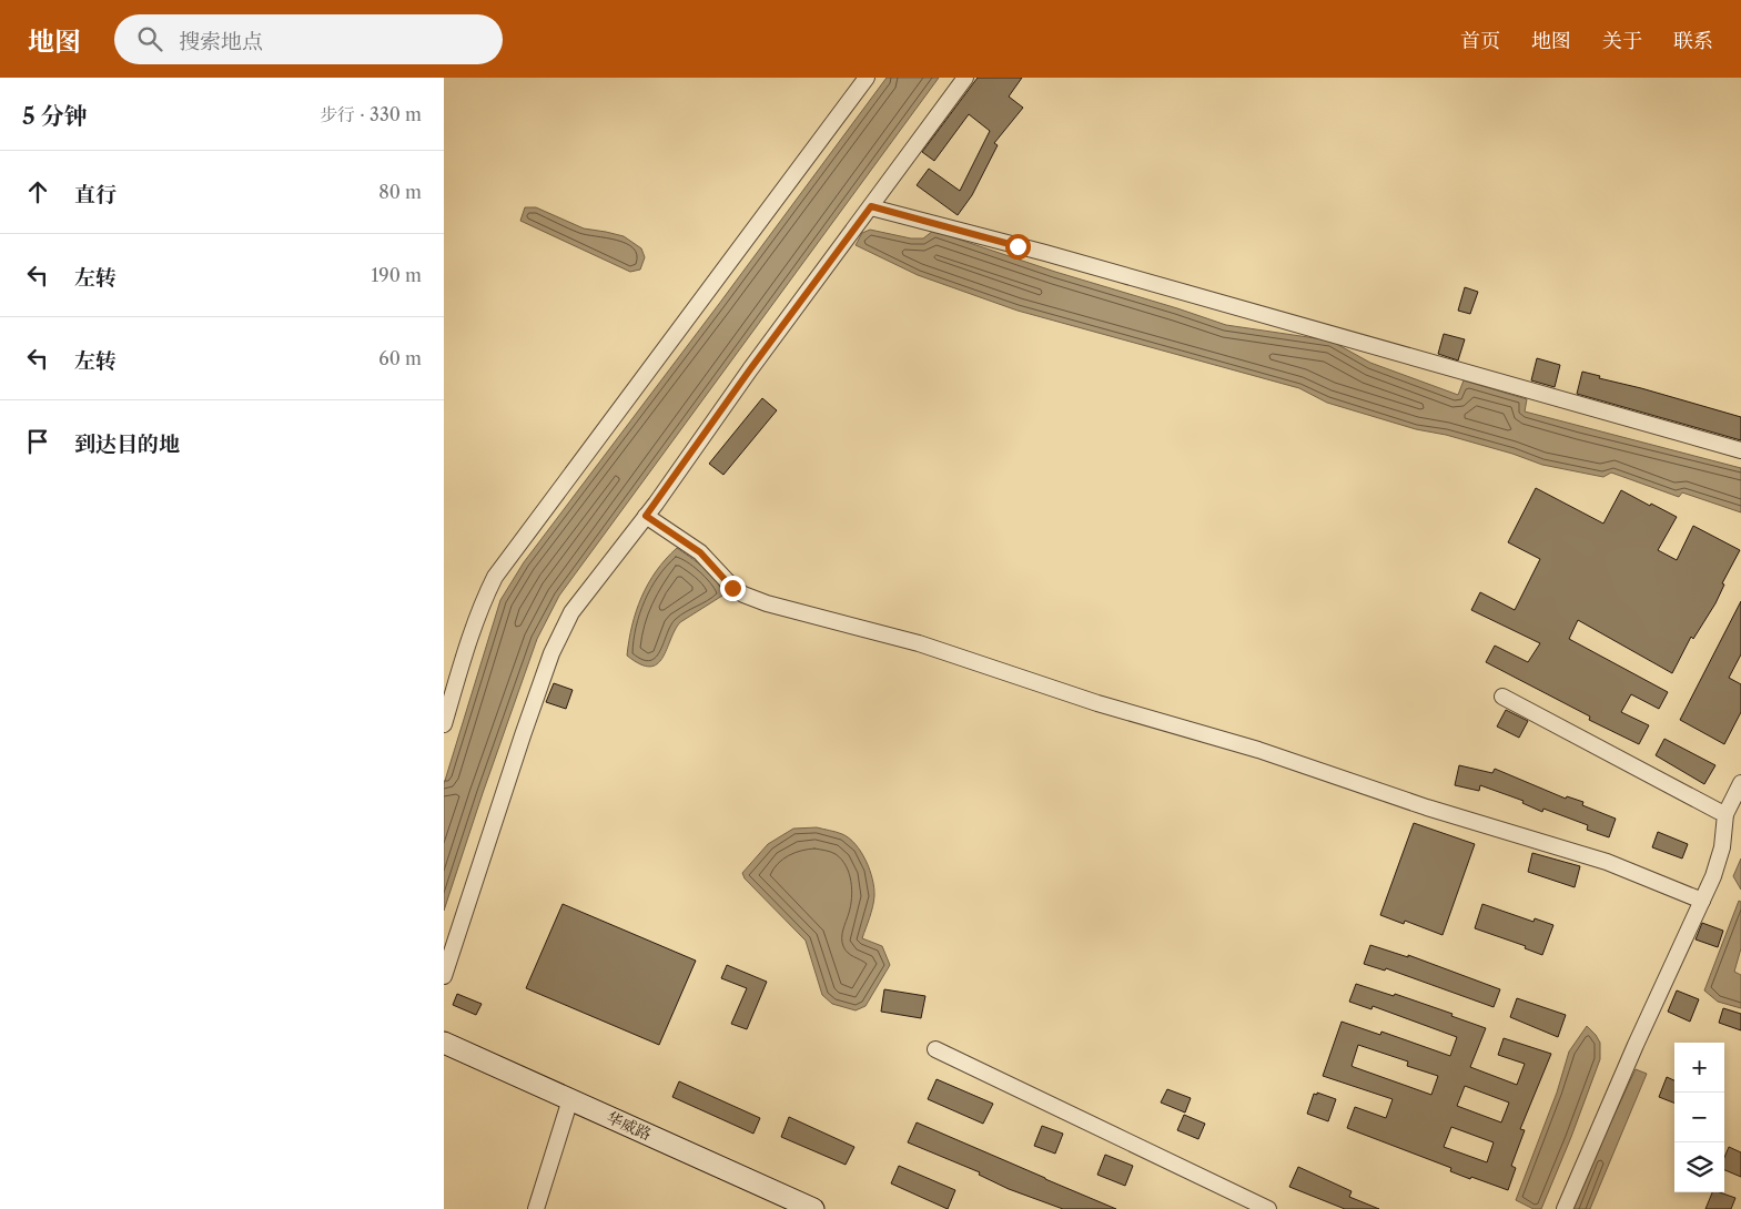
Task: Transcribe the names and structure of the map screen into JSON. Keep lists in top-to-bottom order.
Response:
{
  "streets": {
    "main road": ["华威路"]
  },
  "page": {
    "header": "地图",
    "search": "搜索地点",
    "nav": [
      "首页",
      "地图",
      "关于",
      "联系"
    ],
    "heading": ["5 分钟", "步行 · 330 m"],
    "list": [
      ["直行", "80 m"],
      ["左转", "190 m"],
      ["左转", "60 m"],
      "到达目的地"
    ],
    "map_buttons": ["+", "−"]
  }
}
